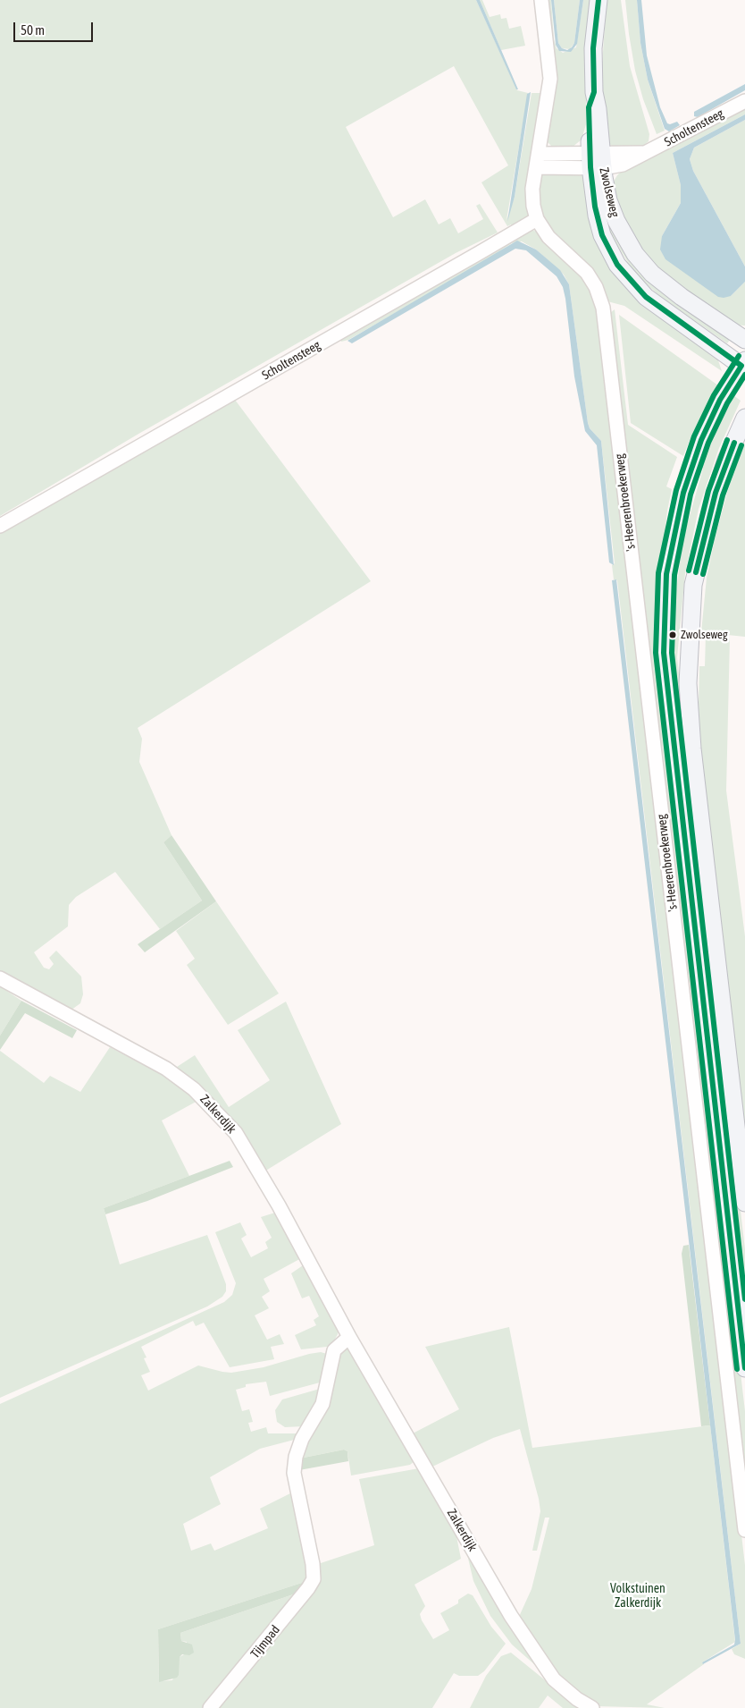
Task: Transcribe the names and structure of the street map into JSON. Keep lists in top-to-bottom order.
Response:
{
  "streets": {
    "main road": ["Zwolseweg"],
    "street": [
      "Scholtensteeg",
      "'s-Heerenbroekerweg",
      "Zalkerdijk",
      "Tijmpad"
    ]
  },
  "crossings": [
    ["Scholtensteeg", "Zwolseweg"],
    ["Scholtensteeg", "'s-Heerenbroekerweg"],
    ["Zalkerdijk", "Tijmpad"]
  ],
  "parks": ["Volkstuinen Zalkerdijk"],
  "places": ["Zwolseweg"],
  "scale_bar": "50 m"
}
